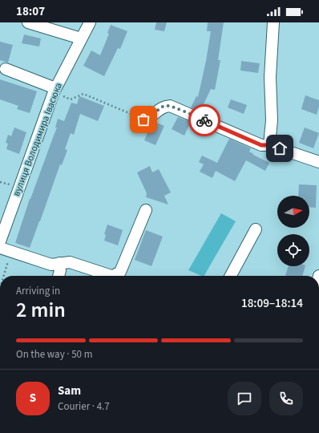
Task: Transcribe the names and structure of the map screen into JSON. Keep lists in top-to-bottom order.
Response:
{
  "streets": {
    "street": ["вулиця Володимира Івасюка"]
  },
  "north": "right",
  "page": {
    "status": "18:07",
    "heading": ["2 min", "Arriving in", "18:09–18:14"],
    "panel": ["Sam", "Courier · 4.7"],
    "bar": "On the way · 50 m",
    "round": "S"
  }
}
